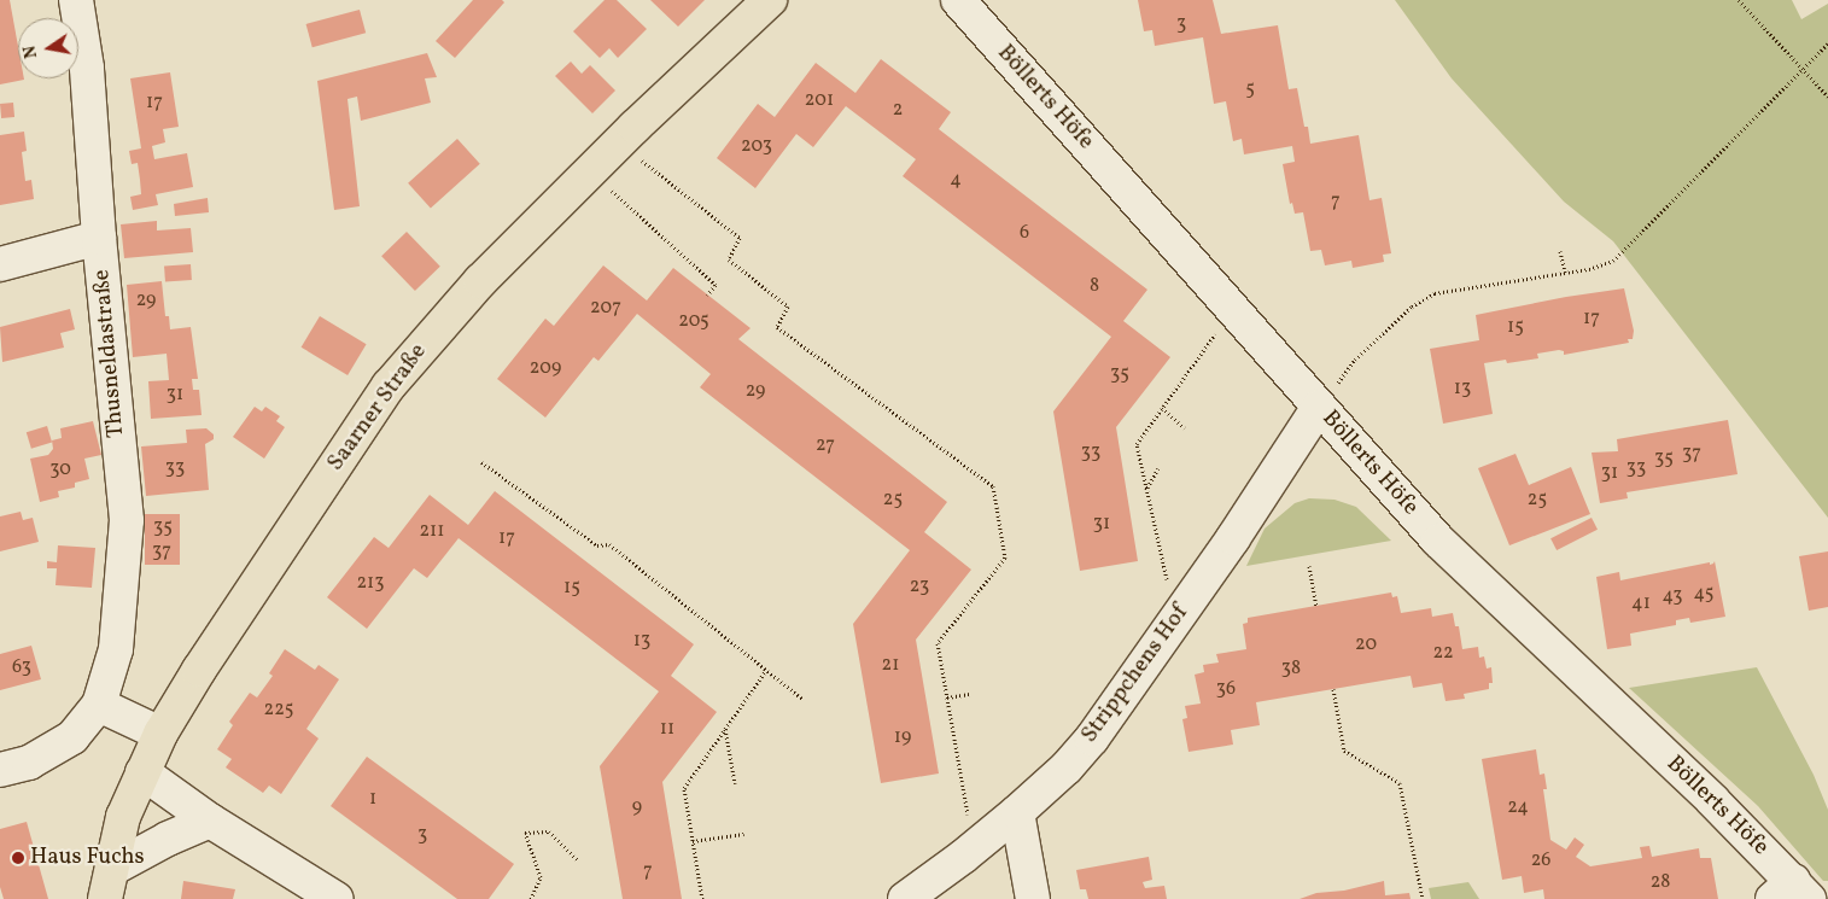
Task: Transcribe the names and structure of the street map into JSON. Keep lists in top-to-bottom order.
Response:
{
  "streets": {
    "main road": ["Saarner Straße"],
    "street": ["Böllerts Höfe", "Thusneldastraße", "Strippchens Hof"]
  },
  "crossings": [
    ["Böllerts Höfe", "Strippchens Hof"]
  ],
  "places": ["Haus Fuchs"],
  "house_numbers": [
    "3",
    "5",
    "201",
    "17",
    "2",
    "203",
    "4",
    "7",
    "6",
    "8",
    "29",
    "207",
    "17",
    "205",
    "15",
    "209",
    "35",
    "13",
    "29",
    "31",
    "27",
    "33",
    "37",
    "35",
    "33",
    "33",
    "30",
    "31",
    "25",
    "25",
    "31",
    "35",
    "211",
    "17",
    "37",
    "213",
    "23",
    "15",
    "45",
    "43",
    "41",
    "13",
    "20",
    "22",
    "21",
    "63",
    "38",
    "36",
    "225",
    "11",
    "19",
    "1",
    "9",
    "24",
    "3",
    "26",
    "7",
    "28"
  ],
  "north": "left"
}
